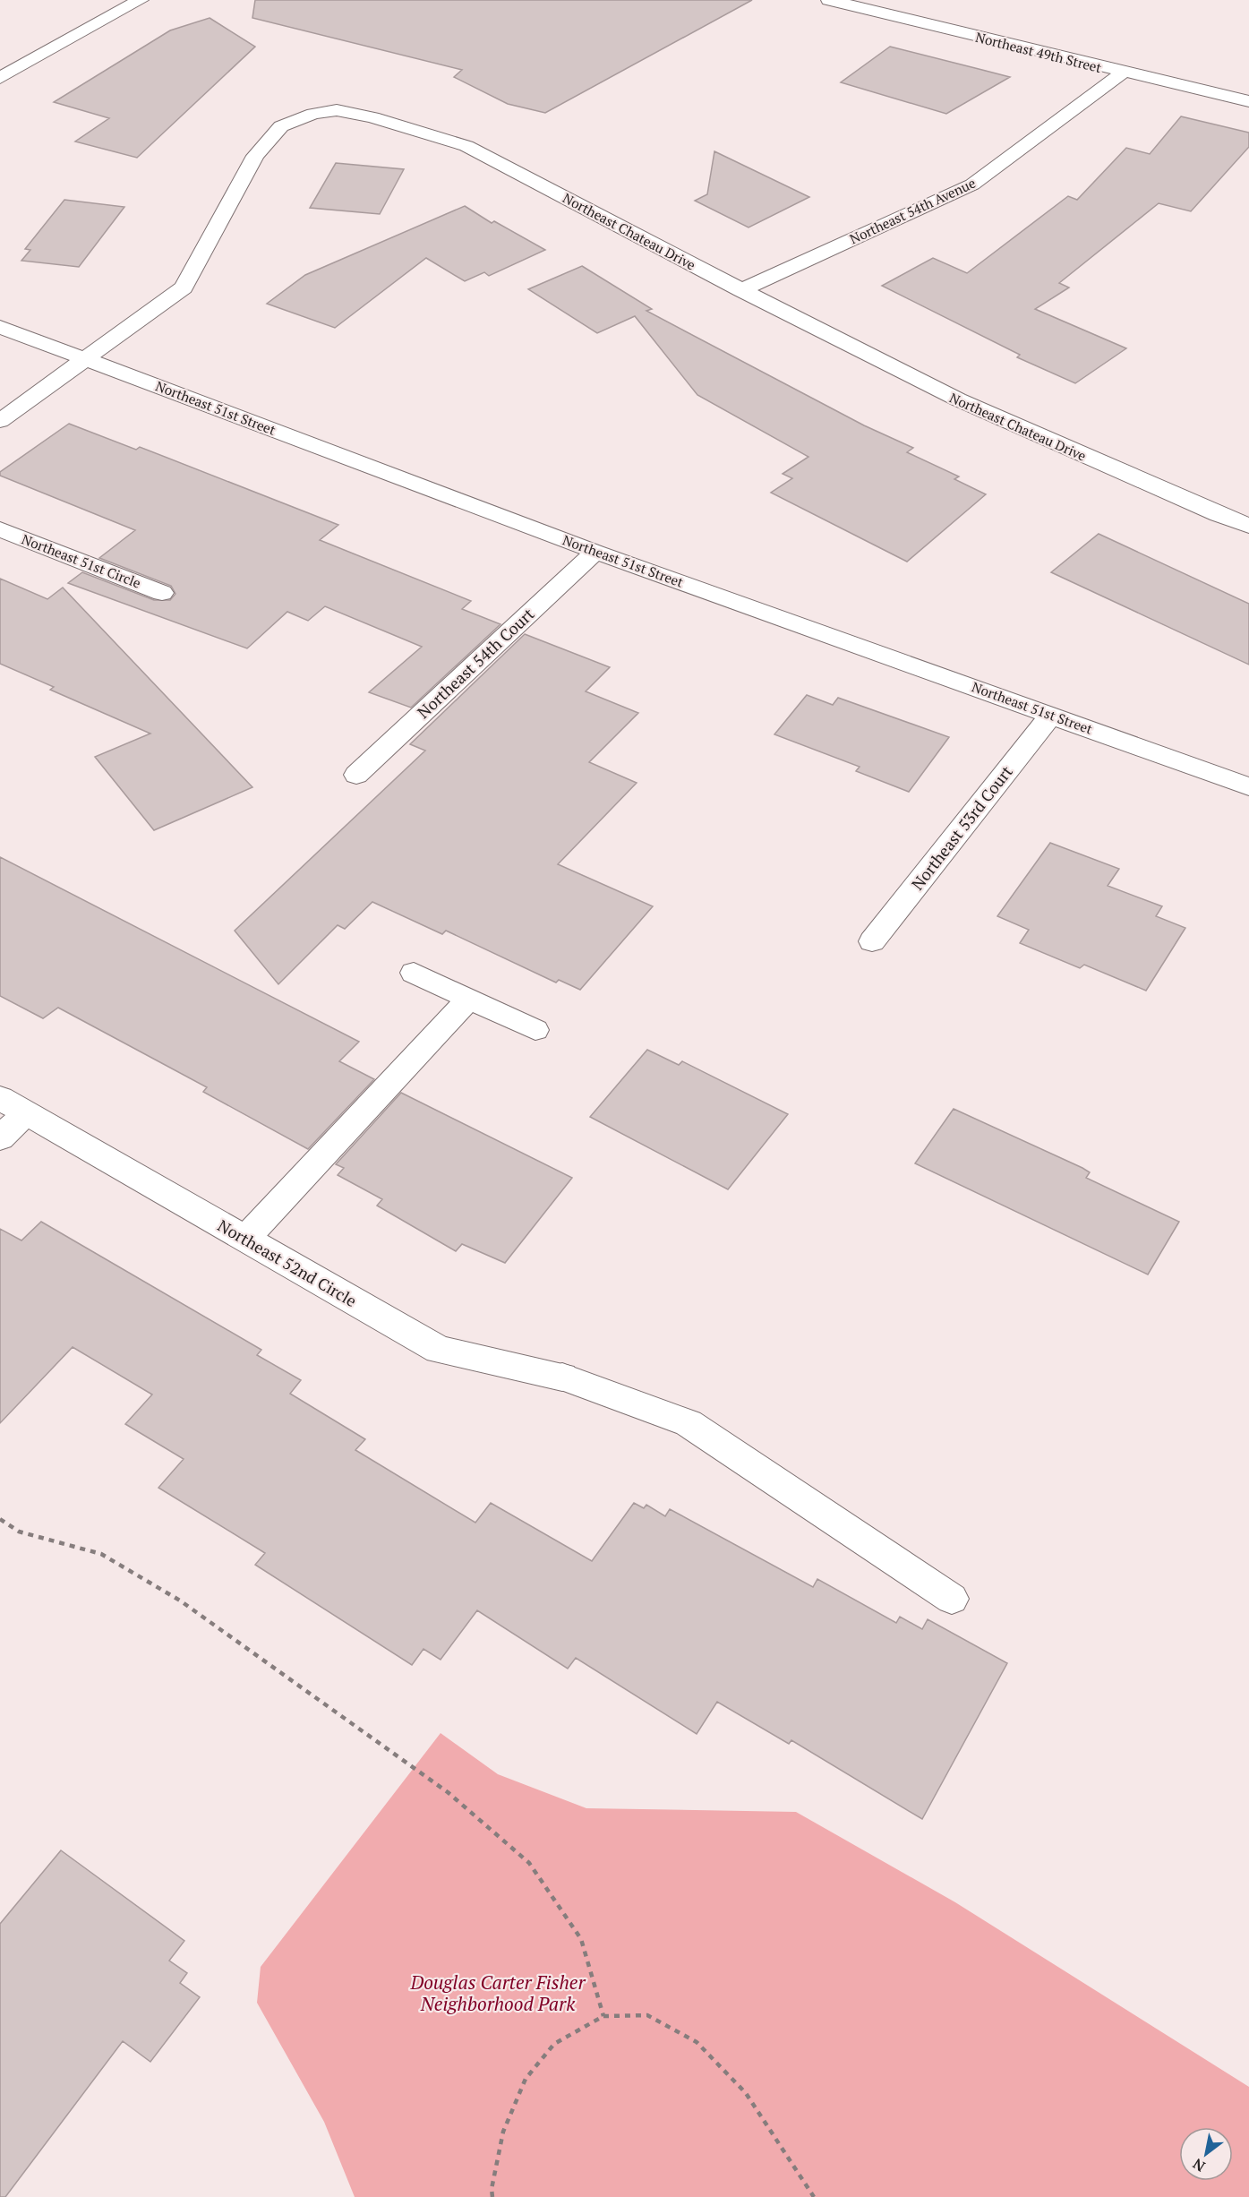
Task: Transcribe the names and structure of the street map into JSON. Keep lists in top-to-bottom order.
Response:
{
  "streets": {
    "street": [
      "Northeast 49th Street",
      "Northeast 54th Avenue",
      "Northeast Chateau Drive",
      "Northeast 51st Street",
      "Northeast 51st Circle",
      "Northeast 54th Court",
      "Northeast 53rd Court",
      "Northeast 52nd Circle"
    ]
  },
  "crossings": [
    ["Northeast 49th Street", "Northeast 54th Avenue"],
    ["Northeast 54th Avenue", "Northeast Chateau Drive"],
    ["Northeast Chateau Drive", "Northeast 51st Street"],
    ["Northeast 51st Street", "Northeast 54th Court"],
    ["Northeast 51st Street", "Northeast 53rd Court"]
  ],
  "parks": ["Douglas Carter Fisher Neighborhood Park"],
  "north": "bottom left"
}
